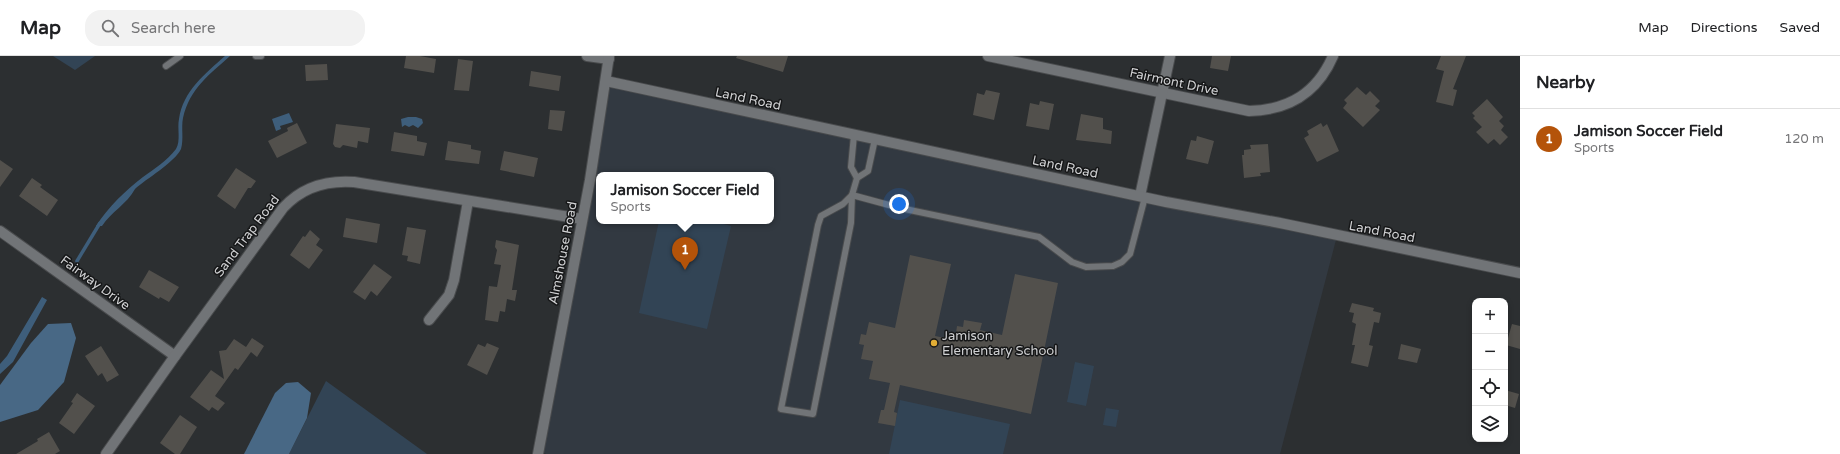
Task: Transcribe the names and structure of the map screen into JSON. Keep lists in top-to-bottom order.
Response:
{
  "streets": {
    "street": [
      "Fairmont Drive",
      "Land Road",
      "Sand Trap Road",
      "Almshouse Road",
      "Fairway Drive"
    ]
  },
  "crossings": [
    ["Land Road", "Almshouse Road"],
    ["Sand Trap Road", "Almshouse Road"],
    ["Sand Trap Road", "Fairway Drive"]
  ],
  "places": ["Jamison Elementary School"],
  "page": {
    "header": "Map",
    "search": "Search here",
    "nav": ["Map", "Directions", "Saved"],
    "heading": "Nearby",
    "list": [
      {
        "mark": "1",
        "name": "Jamison Soccer Field",
        "note": "Sports",
        "value": "120 m"
      }
    ],
    "popup": ["Jamison Soccer Field", "Sports"],
    "pins": "1",
    "map_buttons": ["+", "−"]
  }
}
